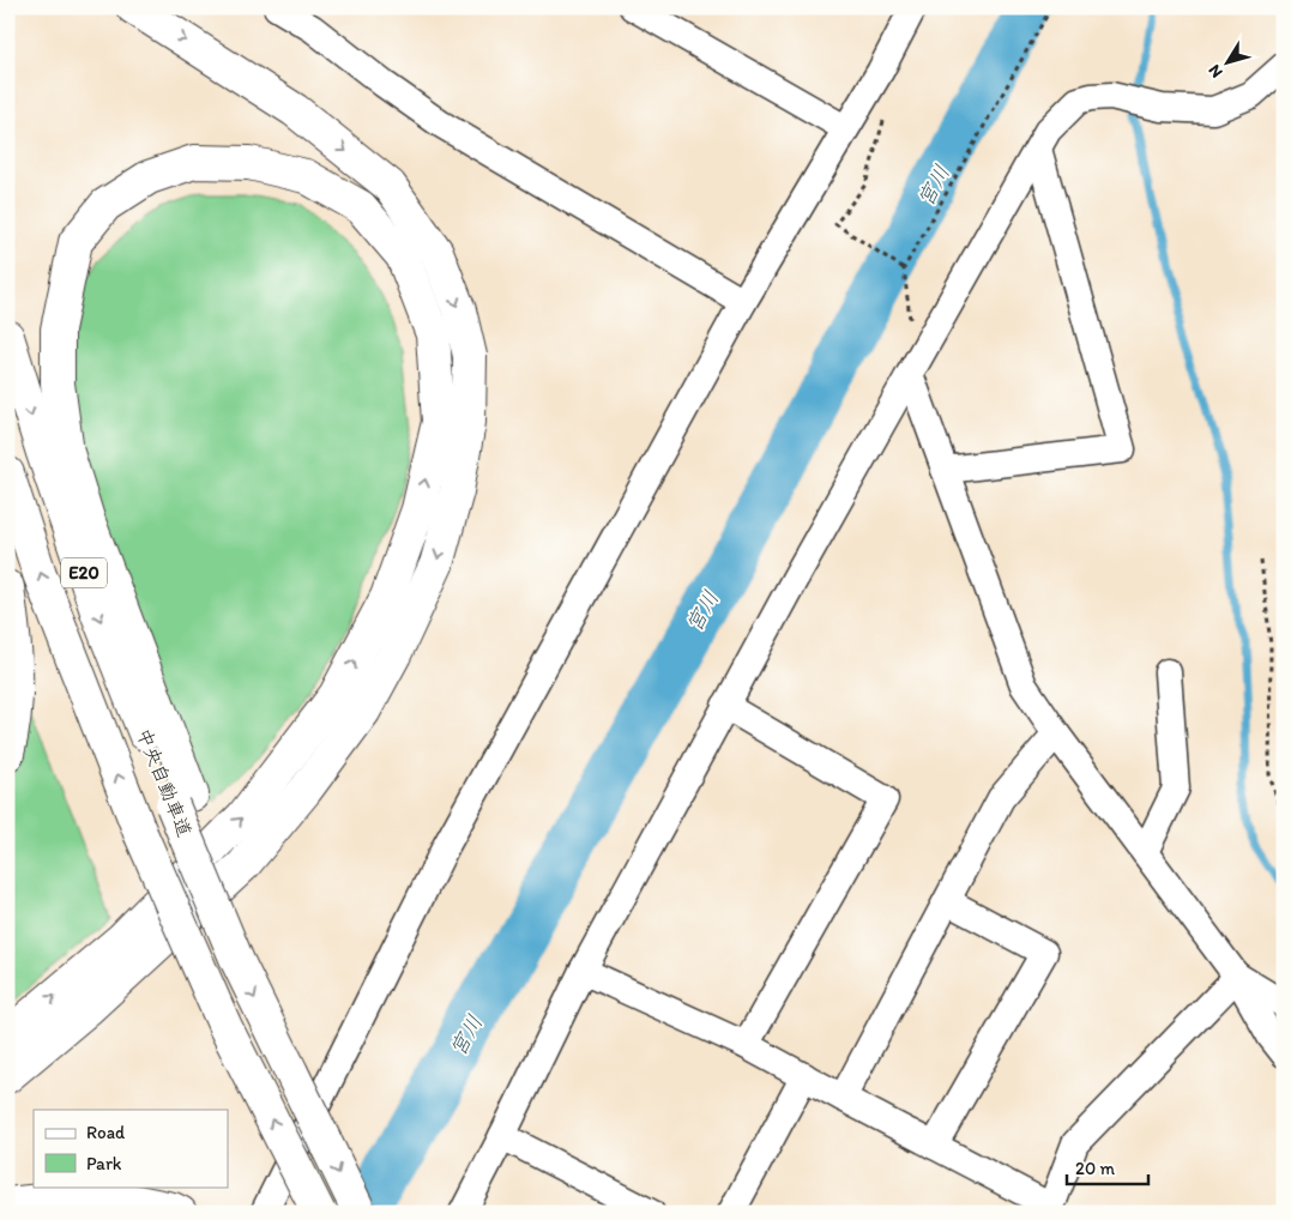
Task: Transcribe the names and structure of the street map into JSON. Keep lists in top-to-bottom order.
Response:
{
  "streets": {
    "highway": ["E20", "中央自動車道"]
  },
  "water": ["宮川"],
  "legend": ["Road", "Park"],
  "scale_bar": "20 m",
  "north": "bottom left"
}
